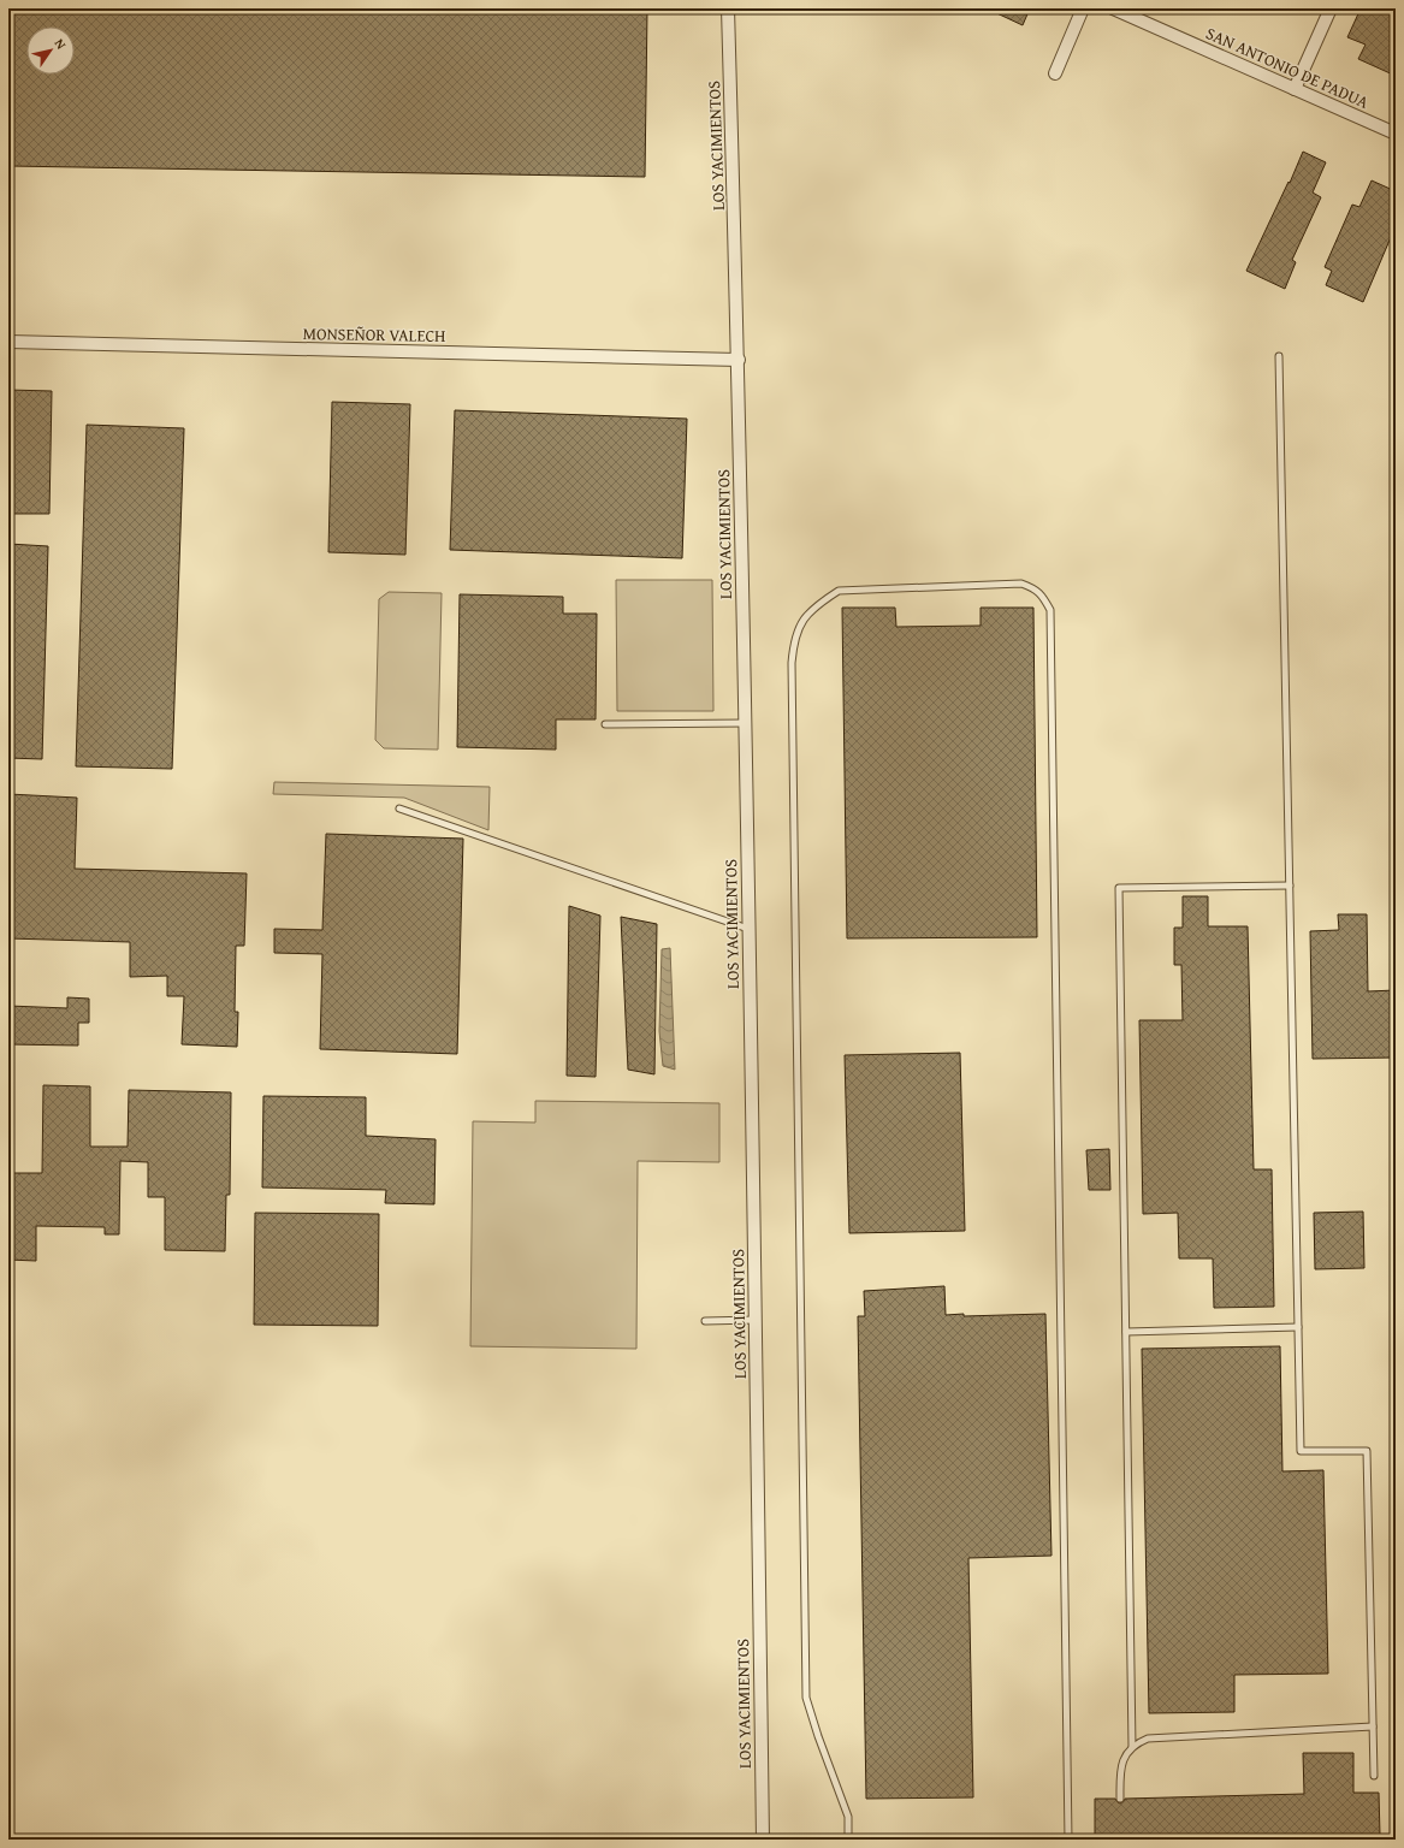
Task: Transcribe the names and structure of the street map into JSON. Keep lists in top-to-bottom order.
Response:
{
  "streets": {
    "street": ["SAN ANTONIO DE PADUA", "LOS YACIMIENTOS", "MONSEÑOR VALECH"]
  },
  "crossings": [
    ["LOS YACIMIENTOS", "MONSEÑOR VALECH"]
  ],
  "north": "top right"
}
